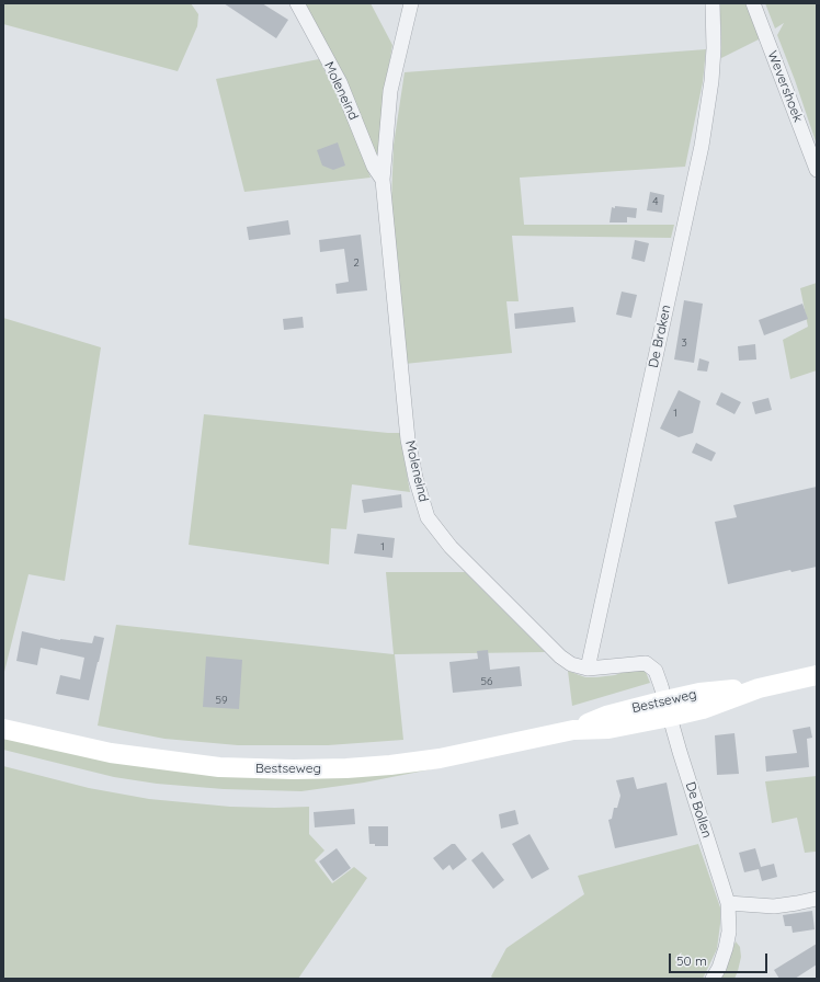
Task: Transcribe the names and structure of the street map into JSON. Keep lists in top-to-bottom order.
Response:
{
  "streets": {
    "main road": ["Bestseweg"],
    "street": [
      "Wevershoek",
      "Moleneind",
      "De Braken",
      "De Bollen"
    ]
  },
  "crossings": [
    ["Moleneind", "De Braken"],
    ["Moleneind", "Bestseweg"],
    ["Moleneind", "De Bollen"],
    ["Bestseweg", "De Bollen"]
  ],
  "house_numbers": [
    "4",
    "2",
    "3",
    "1",
    "1",
    "56",
    "59"
  ],
  "scale_bar": "50 m"
}
